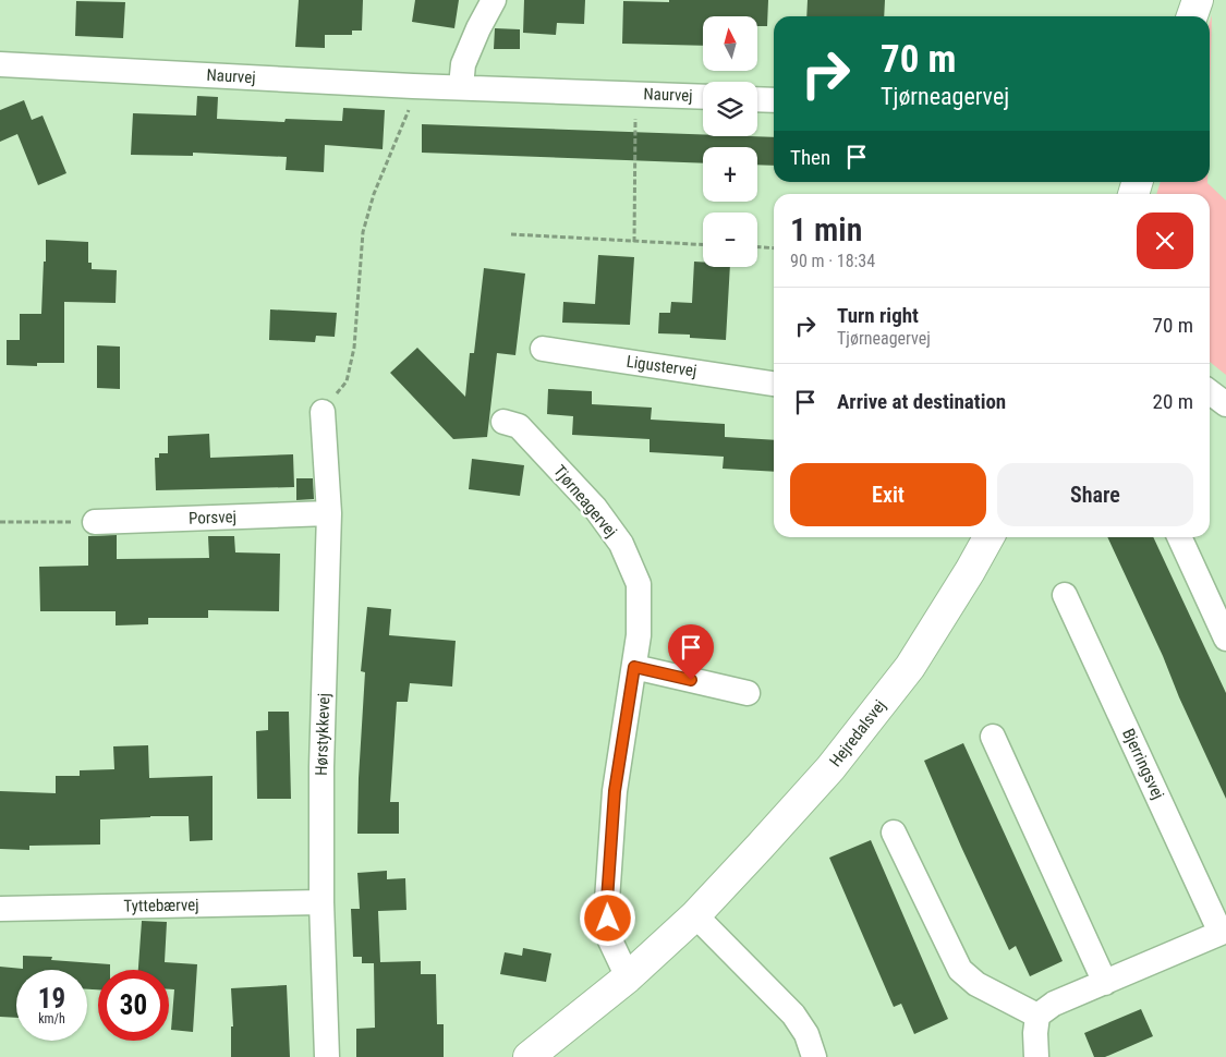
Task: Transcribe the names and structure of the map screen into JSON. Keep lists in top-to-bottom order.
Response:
{
  "streets": {
    "street": [
      "Naurvej",
      "Ligustervej",
      "Tjørneagervej",
      "Porsvej",
      "Hejredalsvej",
      "Hørstykkevej",
      "Bjerringsvej",
      "Tyttebærvej"
    ]
  },
  "crossings": [
    ["Tjørneagervej", "Hejredalsvej"],
    ["Porsvej", "Hørstykkevej"],
    ["Hørstykkevej", "Tyttebærvej"]
  ],
  "north": "top",
  "page": {
    "map_buttons": ["+", "−"],
    "turn": ["70 m", "Tjørneagervej"],
    "then": "Then",
    "heading": ["1 min", "90 m · 18:34"],
    "list": [
      {
        "name": "Turn right",
        "note": "Tjørneagervej",
        "value": "70 m"
      },
      {
        "name": "Arrive at destination",
        "value": "20 m"
      }
    ],
    "buttons": ["Exit", "Share"],
    "speed": "19 km/h",
    "limit": "30"
  }
}
